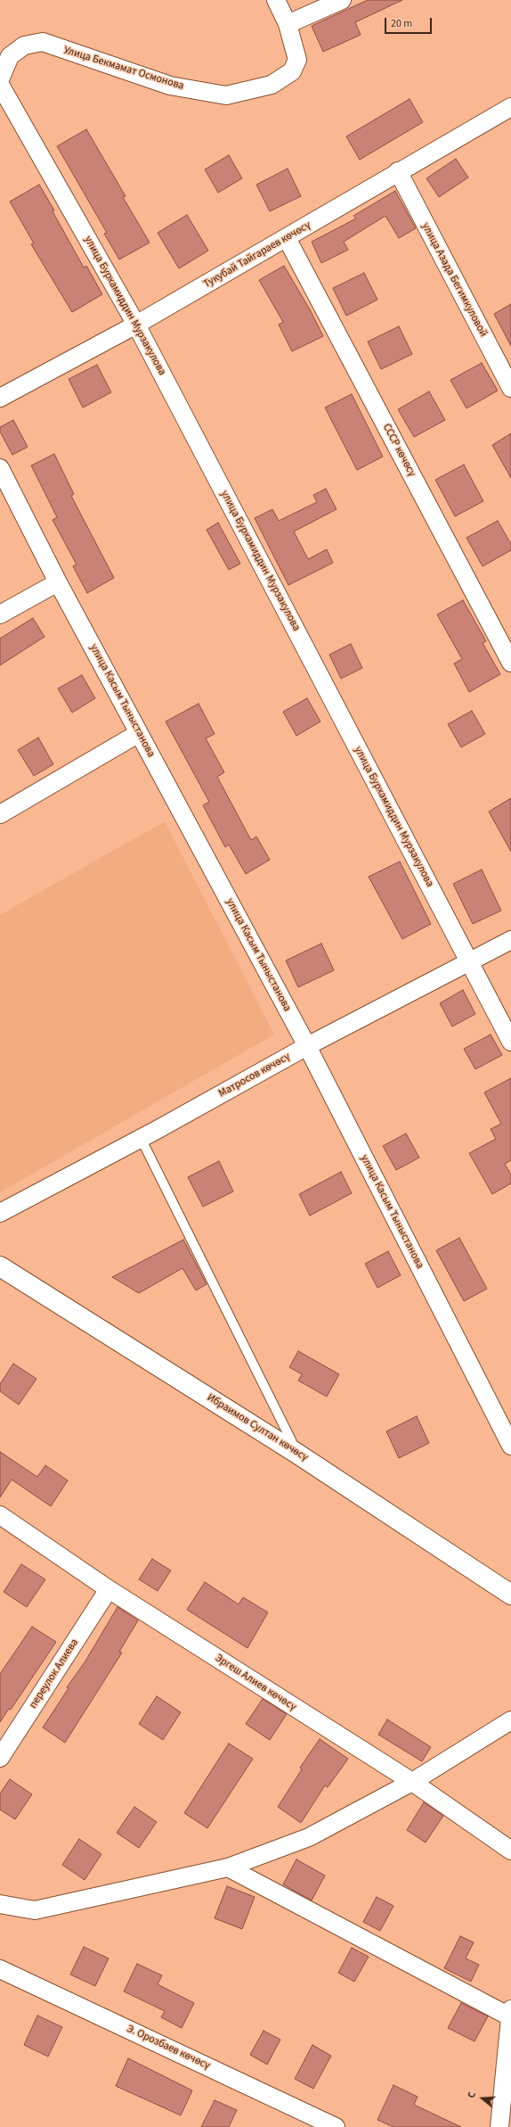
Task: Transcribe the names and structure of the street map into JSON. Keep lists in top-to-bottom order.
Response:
{
  "streets": {
    "main road": ["Ибраимов Султан көчөсү"],
    "street": [
      "Улица Бекмамат Осмонова",
      "Тукубай Тайгараев көчөсү",
      "улица Азада Бегимкуловой",
      "улица Бурхамиддин Мурзакулова",
      "СССР көчөсү",
      "улица Касым Тыныстанова",
      "Матросов көчөсү",
      "переулок Алиева",
      "Эргеш Алиев көчөсү",
      "Э. Орозбаев көчөсү"
    ]
  },
  "crossings": [
    ["Тукубай Тайгараев көчөсү", "улица Азада Бегимкуловой"],
    ["Тукубай Тайгараев көчөсү", "улица Бурхамиддин Мурзакулова"],
    ["Тукубай Тайгараев көчөсү", "СССР көчөсү"],
    ["улица Бурхамиддин Мурзакулова", "Матросов көчөсү"],
    ["улица Касым Тыныстанова", "Матросов көчөсү"],
    ["переулок Алиева", "Эргеш Алиев көчөсү"]
  ],
  "scale_bar": "20 m",
  "north": "left"
}
